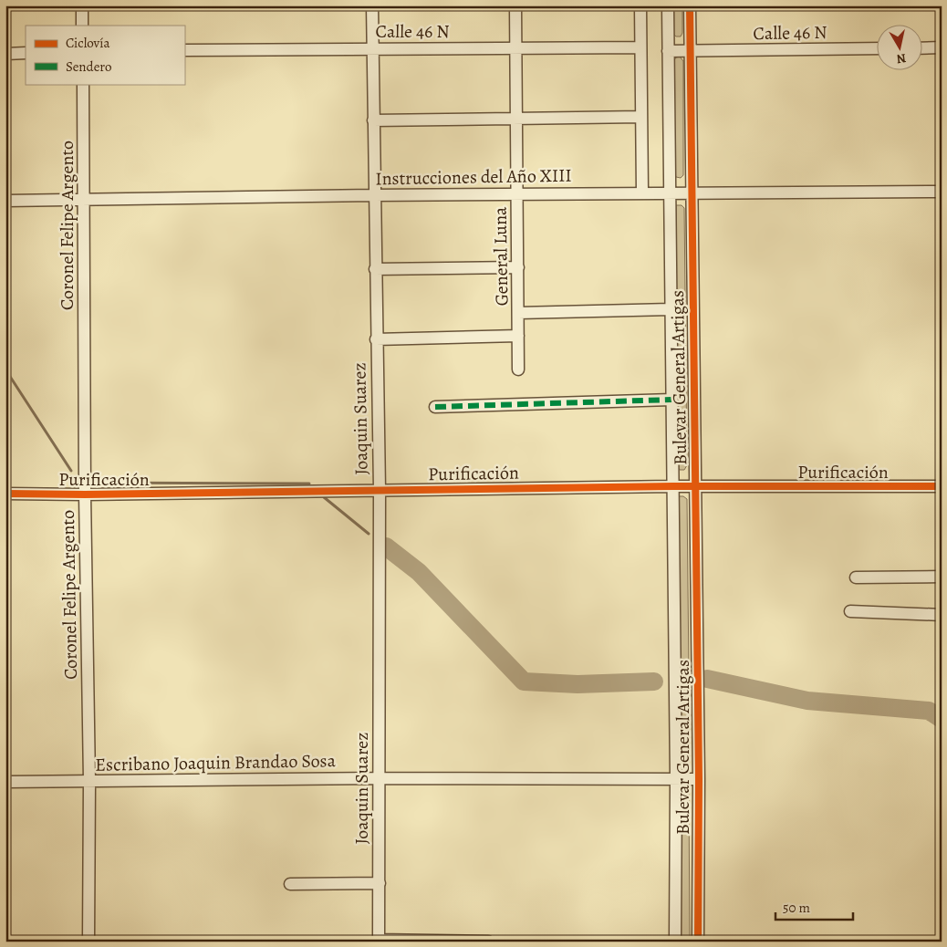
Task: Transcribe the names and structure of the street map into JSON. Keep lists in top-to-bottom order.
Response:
{
  "streets": {
    "street": [
      "Calle 46 N",
      "Instrucciones del Año XIII",
      "Coronel Felipe Argento",
      "General Luna",
      "Bulevar General Artigas",
      "Joaquin Suarez",
      "Purificación",
      "Escribano Joaquin Brandao Sosa"
    ]
  },
  "crossings": [
    ["Calle 46 N", "General Luna"],
    ["Calle 46 N", "Bulevar General Artigas"],
    ["Calle 46 N", "Joaquin Suarez"],
    ["Instrucciones del Año XIII", "Coronel Felipe Argento"],
    ["Instrucciones del Año XIII", "General Luna"],
    ["Instrucciones del Año XIII", "Bulevar General Artigas"],
    ["Instrucciones del Año XIII", "Joaquin Suarez"],
    ["Coronel Felipe Argento", "Purificación"],
    ["Coronel Felipe Argento", "Escribano Joaquin Brandao Sosa"],
    ["Bulevar General Artigas", "Purificación"],
    ["Bulevar General Artigas", "Escribano Joaquin Brandao Sosa"],
    ["Joaquin Suarez", "Purificación"],
    ["Joaquin Suarez", "Escribano Joaquin Brandao Sosa"]
  ],
  "legend": ["Ciclovía", "Sendero"],
  "scale_bar": "50 m",
  "north": "bottom"
}
